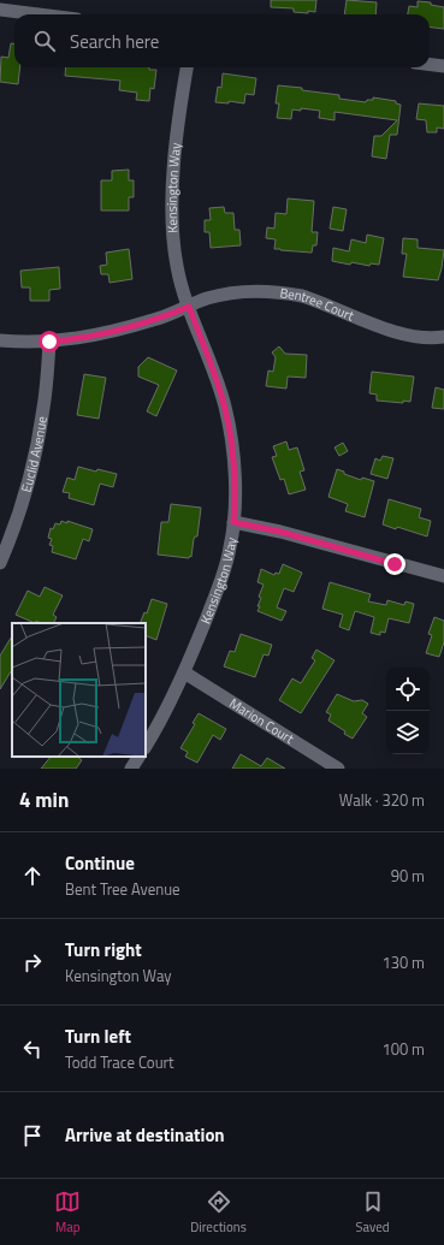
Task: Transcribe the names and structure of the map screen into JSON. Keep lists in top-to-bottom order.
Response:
{
  "streets": {
    "street": [
      "Kensington Way",
      "Bentree Court",
      "Euclid Avenue",
      "Marion Court"
    ]
  },
  "crossings": [
    ["Kensington Way", "Bentree Court"],
    ["Kensington Way", "Marion Court"],
    ["Bentree Court", "Euclid Avenue"]
  ],
  "page": {
    "search": "Search here",
    "heading": ["4 min", "Walk · 320 m"],
    "list": [
      ["Continue", "Bent Tree Avenue", "90 m"],
      ["Turn right", "Kensington Way", "130 m"],
      ["Turn left", "Todd Trace Court", "100 m"],
      "Arrive at destination"
    ],
    "nav": ["Map", "Directions", "Saved"]
  }
}
